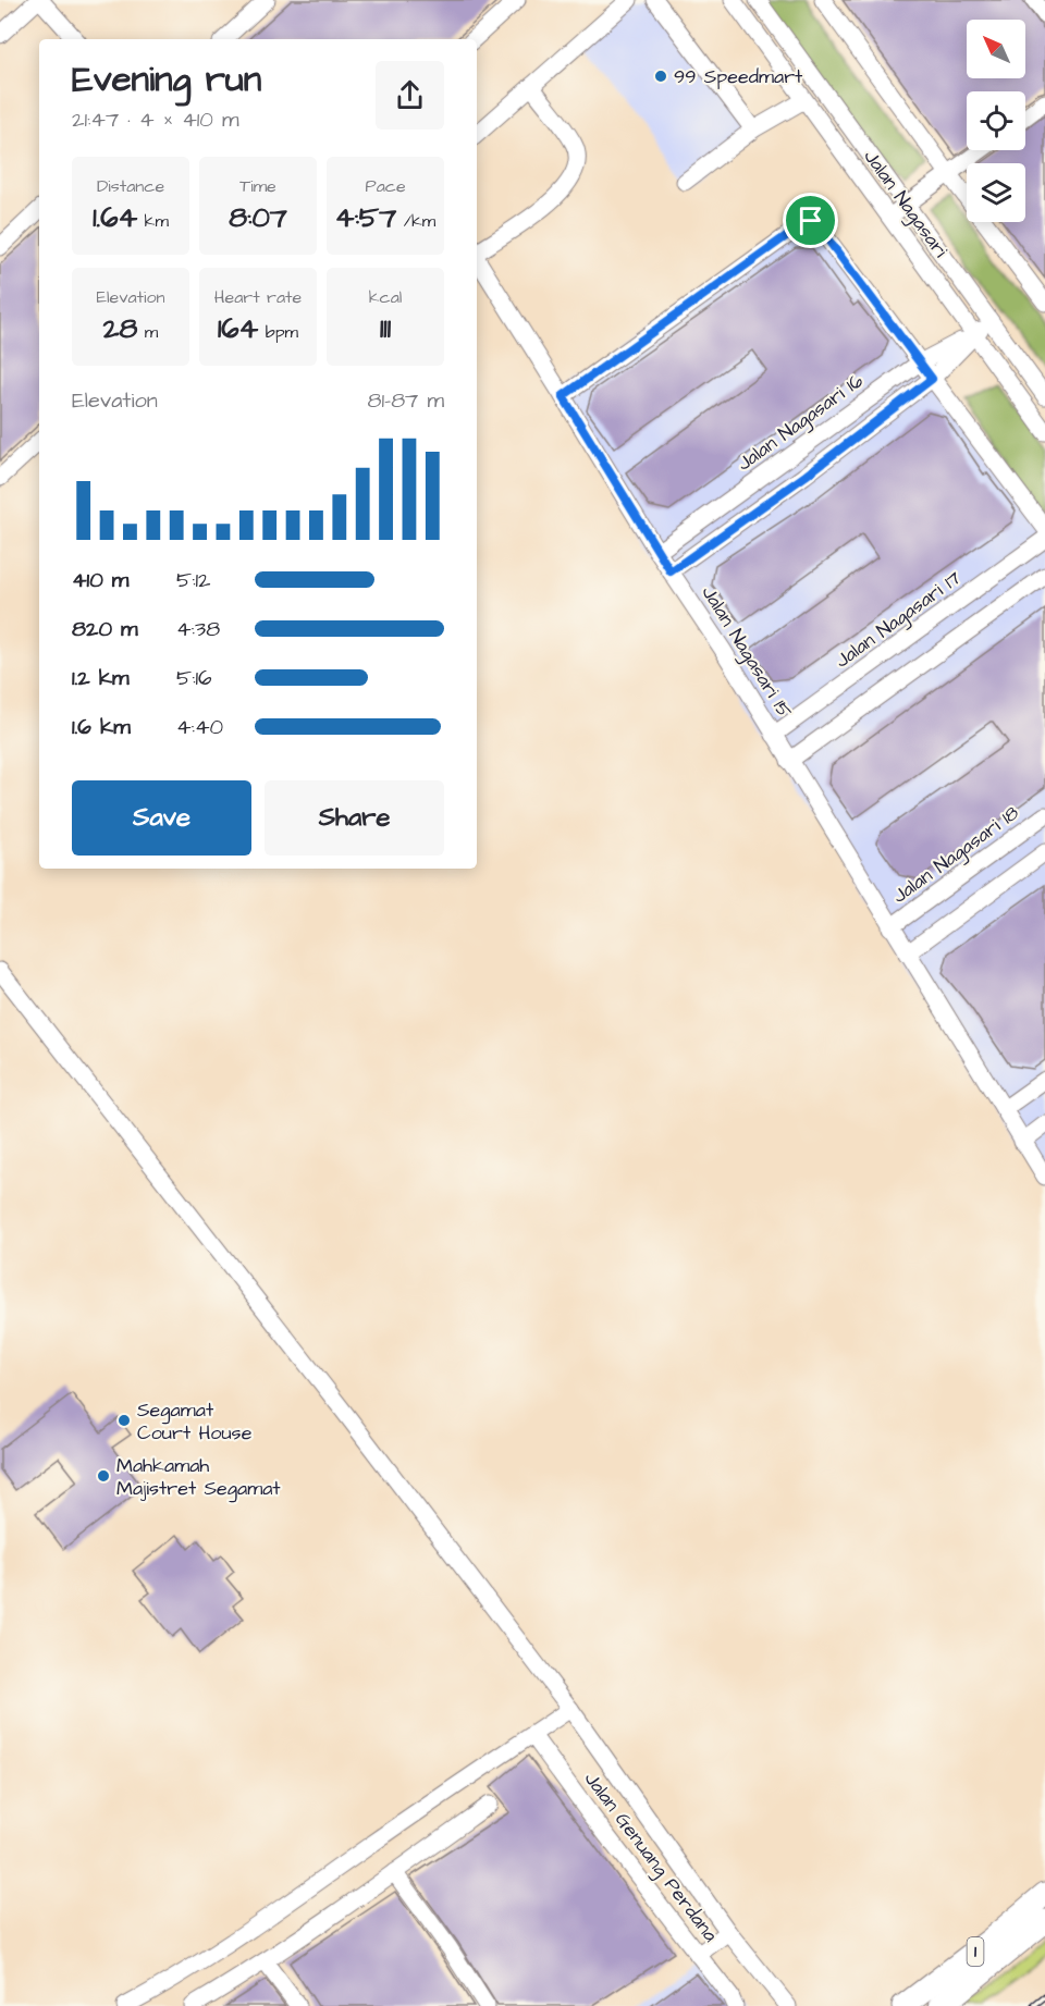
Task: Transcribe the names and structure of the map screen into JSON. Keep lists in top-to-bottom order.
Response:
{
  "streets": {
    "highway": ["1"],
    "street": [
      "Jalan Nagasari",
      "Jalan Nagasari 16",
      "Jalan Nagasari 17",
      "Jalan Nagasari 15",
      "Jalan Nagasari 18",
      "Jalan Genuang Perdana"
    ]
  },
  "crossings": [
    ["Jalan Nagasari", "Jalan Nagasari 16"],
    ["Jalan Nagasari 16", "Jalan Nagasari 15"],
    ["Jalan Nagasari 17", "Jalan Nagasari 15"],
    ["Jalan Nagasari 15", "Jalan Nagasari 18"]
  ],
  "places": ["99 Speedmart", "Segamat Court House", "Mahkamah Majistret Segamat"],
  "north": "top left",
  "page": {
    "heading": ["Evening run", "21:47 · 4 × 410 m"],
    "stats": [
      ["Distance", "1.64 km"],
      ["Time", "8:07"],
      ["Pace", "4:57 /km"],
      ["Elevation", "28 m"],
      ["Heart rate", "164 bpm"],
      ["kcal", "111"]
    ],
    "chart": ["Elevation", "81–87 m"],
    "list": [
      {
        "name": "410 m",
        "note": "5:12"
      },
      {
        "name": "820 m",
        "note": "4:38"
      },
      {
        "name": "1.2 km",
        "note": "5:16"
      },
      {
        "name": "1.6 km",
        "note": "4:40"
      }
    ],
    "buttons": ["Save", "Share"]
  }
}
